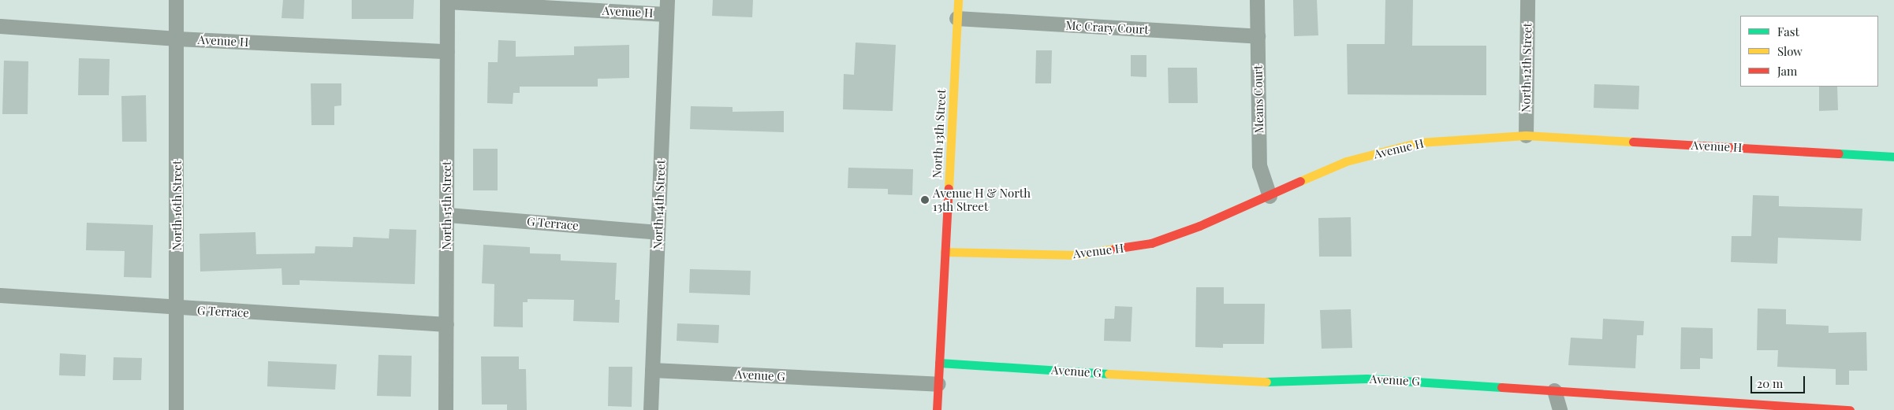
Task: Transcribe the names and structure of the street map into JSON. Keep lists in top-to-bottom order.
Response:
{
  "streets": {
    "street": [
      "Avenue H",
      "Mc Crary Court",
      "North 12th Street",
      "Means Court",
      "North 13th Street",
      "North 14th Street",
      "North 16th Street",
      "North 15th Street",
      "G Terrace",
      "Avenue G"
    ]
  },
  "crossings": [
    ["Avenue H", "North 12th Street"],
    ["Avenue H", "Means Court"],
    ["Avenue H", "North 13th Street"],
    ["Avenue H", "North 14th Street"],
    ["Avenue H", "North 16th Street"],
    ["Avenue H", "North 15th Street"],
    ["Mc Crary Court", "Means Court"],
    ["Mc Crary Court", "North 13th Street"],
    ["North 13th Street", "Avenue G"],
    ["North 14th Street", "G Terrace"],
    ["North 14th Street", "Avenue G"],
    ["North 16th Street", "G Terrace"],
    ["North 15th Street", "G Terrace"]
  ],
  "places": ["Avenue H & North 13th Street"],
  "legend": ["Fast", "Slow", "Jam"],
  "scale_bar": "20 m"
}
